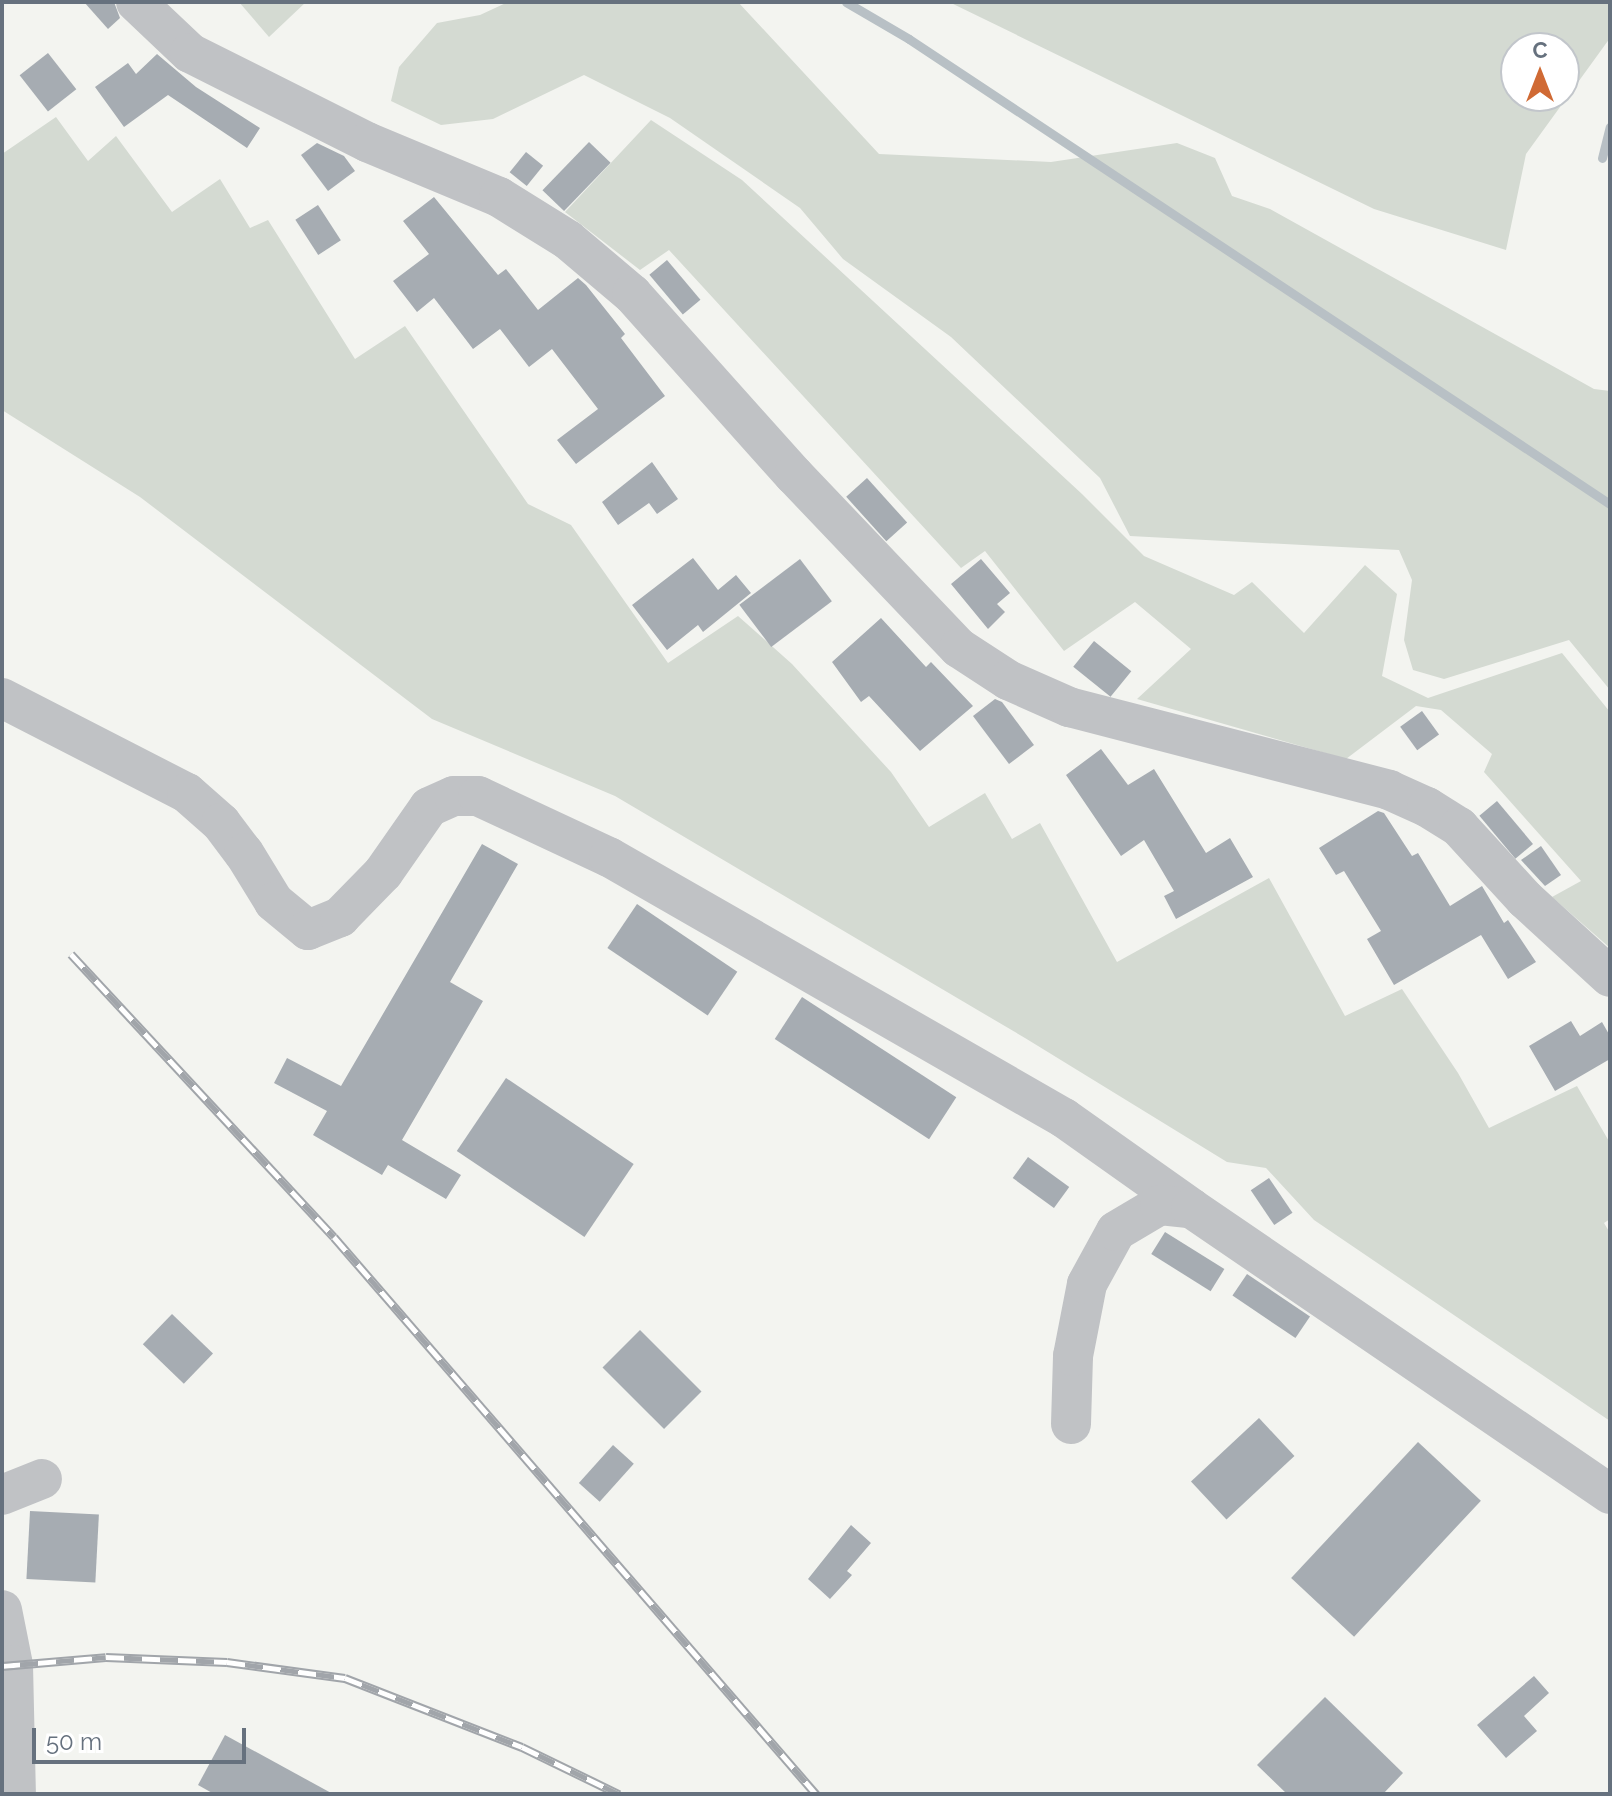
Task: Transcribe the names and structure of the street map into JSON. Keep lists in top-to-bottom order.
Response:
{
  "scale_bar": "50 m",
  "north": "top"
}
